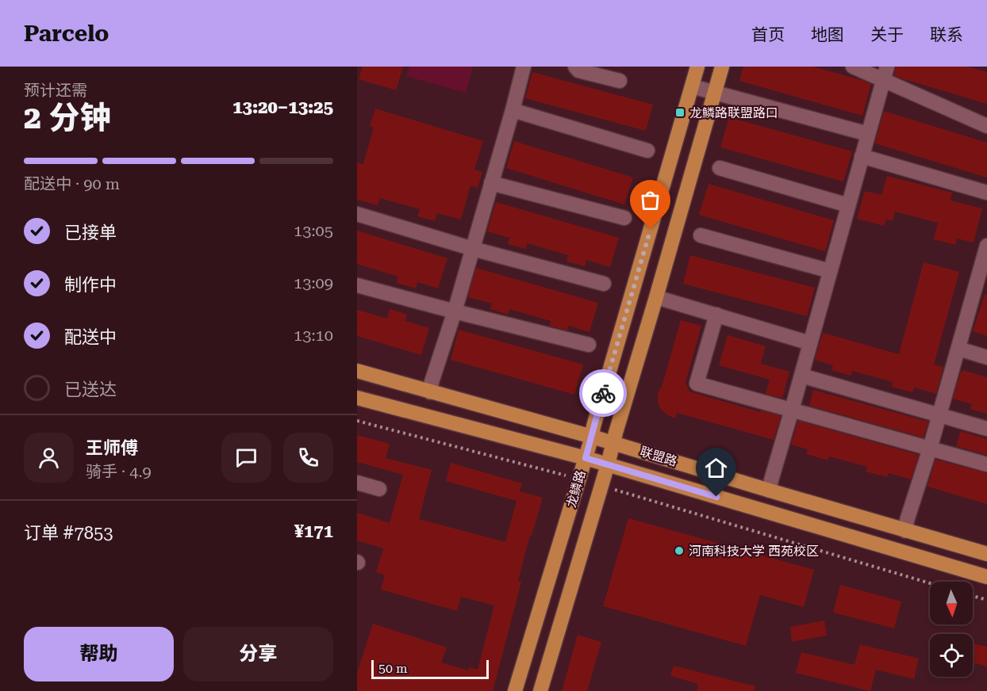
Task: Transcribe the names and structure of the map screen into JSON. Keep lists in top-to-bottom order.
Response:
{
  "streets": {
    "main road": ["联盟路", "龙鳞路"]
  },
  "crossings": [
    ["联盟路", "龙鳞路"]
  ],
  "places": {
    "transit": ["龙鳞路联盟路口"],
    "other": ["河南科技大学 西苑校区"]
  },
  "scale_bar": "50 m",
  "north": "bottom",
  "page": {
    "header": "Parcelo",
    "nav": [
      "首页",
      "地图",
      "关于",
      "联系"
    ],
    "heading": ["2 分钟", "预计还需", "13:20–13:25"],
    "panel": [
      "王师傅",
      "骑手 · 4.9",
      "订单 #7853",
      "¥171"
    ],
    "bar": "配送中 · 90 m",
    "list": [
      ["已接单", "13:05"],
      ["制作中", "13:09"],
      ["配送中", "13:10"],
      "已送达"
    ],
    "buttons": ["帮助", "分享"],
    "scale": "50 m"
  }
}
